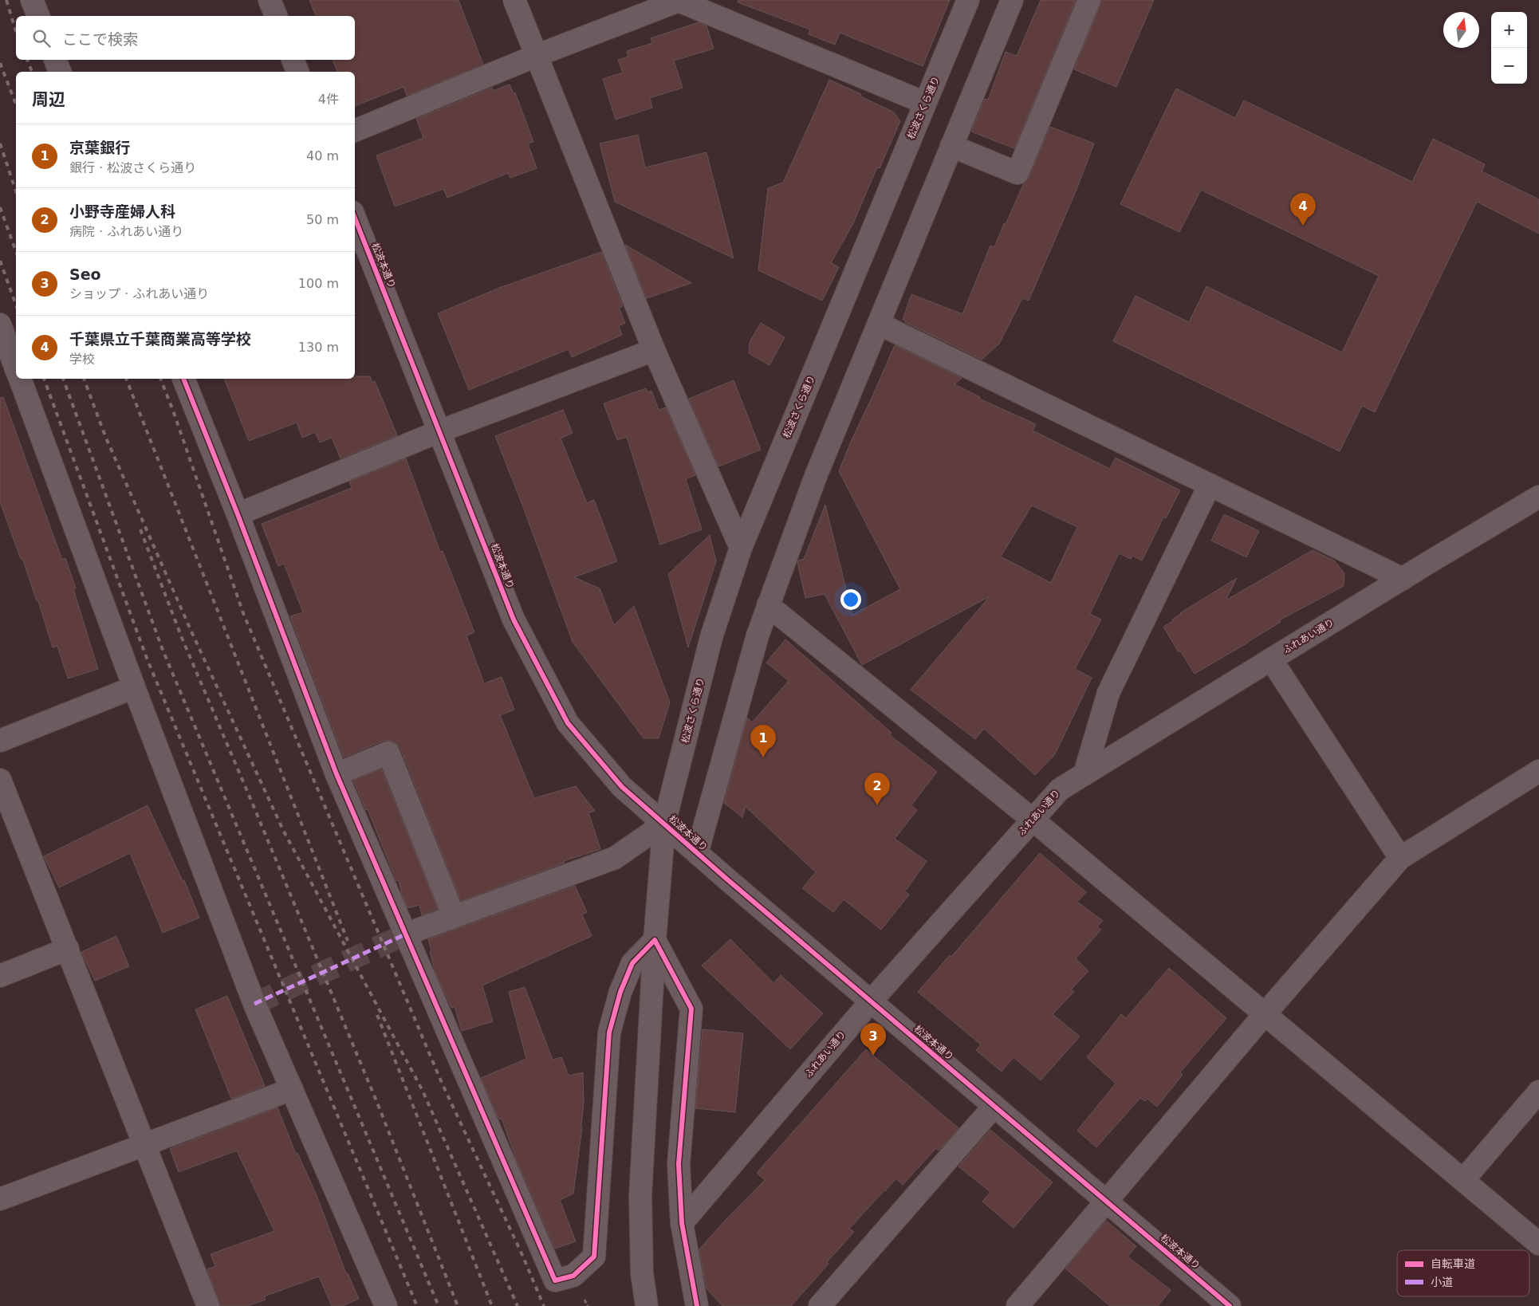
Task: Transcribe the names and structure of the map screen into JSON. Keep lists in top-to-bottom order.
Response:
{
  "streets": {
    "street": ["松波さくら通り", "松波本通り", "ふれあい通り"]
  },
  "crossings": [
    ["松波さくら通り", "松波本通り"],
    ["松波本通り", "ふれあい通り"]
  ],
  "legend": ["自転車道", "小道"],
  "north": "top",
  "page": {
    "map_buttons": ["+", "−"],
    "search": "ここで検索",
    "heading": ["周辺", "4件"],
    "list": [
      {
        "mark": "1",
        "name": "京葉銀行",
        "note": "銀行 · 松波さくら通り",
        "value": "40 m"
      },
      {
        "mark": "2",
        "name": "小野寺産婦人科",
        "note": "病院 · ふれあい通り",
        "value": "50 m"
      },
      {
        "mark": "3",
        "name": "Seo",
        "note": "ショップ · ふれあい通り",
        "value": "100 m"
      },
      {
        "mark": "4",
        "name": "千葉県立千葉商業高等学校",
        "note": "学校",
        "value": "130 m"
      }
    ],
    "pins": [
      "4",
      "1",
      "2",
      "3"
    ]
  }
}
